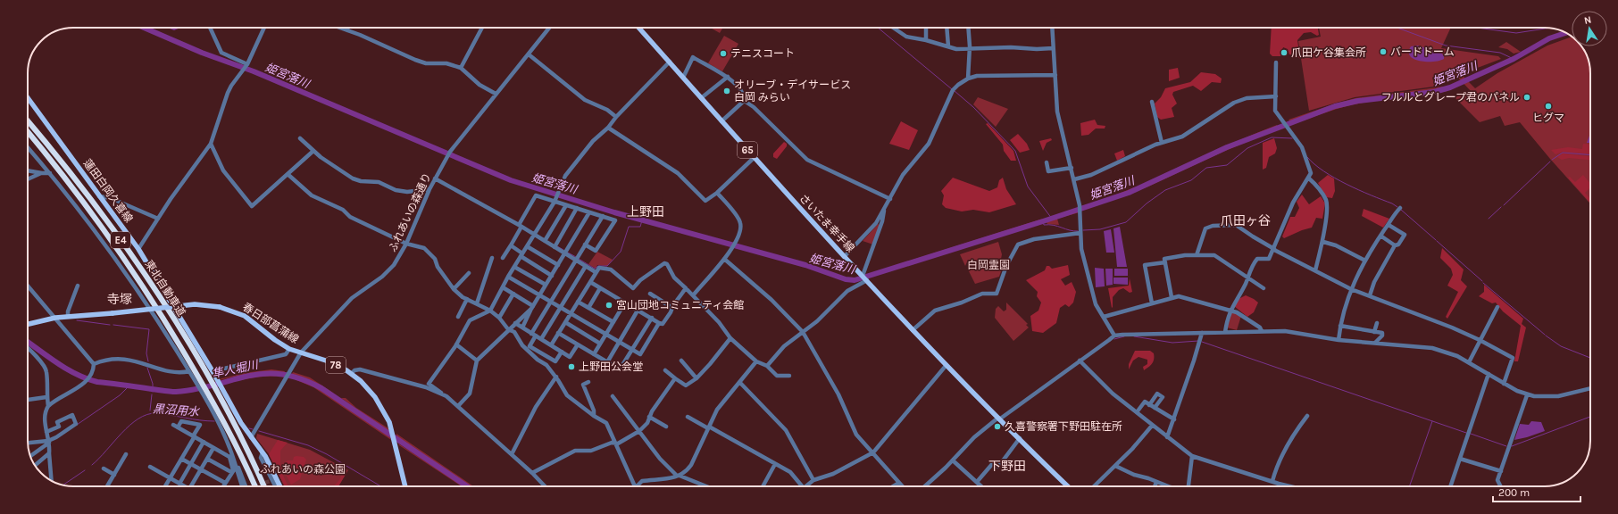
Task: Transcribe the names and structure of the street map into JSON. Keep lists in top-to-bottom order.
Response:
{
  "streets": {
    "highway": ["E4", "東北自動車道"],
    "main road": [
      "65",
      "蓮田白岡久喜線",
      "さいたま幸手線",
      "春日部菖蒲線",
      "78"
    ],
    "street": ["ふれあいの森通り"]
  },
  "crossings": [
    ["蓮田白岡久喜線", "東北自動車道"],
    ["ふれあいの森通り", "春日部菖蒲線"]
  ],
  "districts": [
    "上野田",
    "爪田ヶ谷",
    "寺塚",
    "下野田"
  ],
  "water": ["姫宮落川", "隼人堀川", "黒沼用水"],
  "parks": ["白岡霊園", "ふれあいの森公園"],
  "places": [
    "バードドーム",
    "爪田ケ谷集会所",
    "テニスコート",
    "オリーブ・デイサービス 白岡 みらい",
    "フルルとグレープ君のパネル",
    "ヒグマ",
    "宮山団地コミュニティ会館",
    "上野田公会堂",
    "久喜警察署下野田駐在所"
  ],
  "scale_bar": "200 m",
  "north": "top"
}
